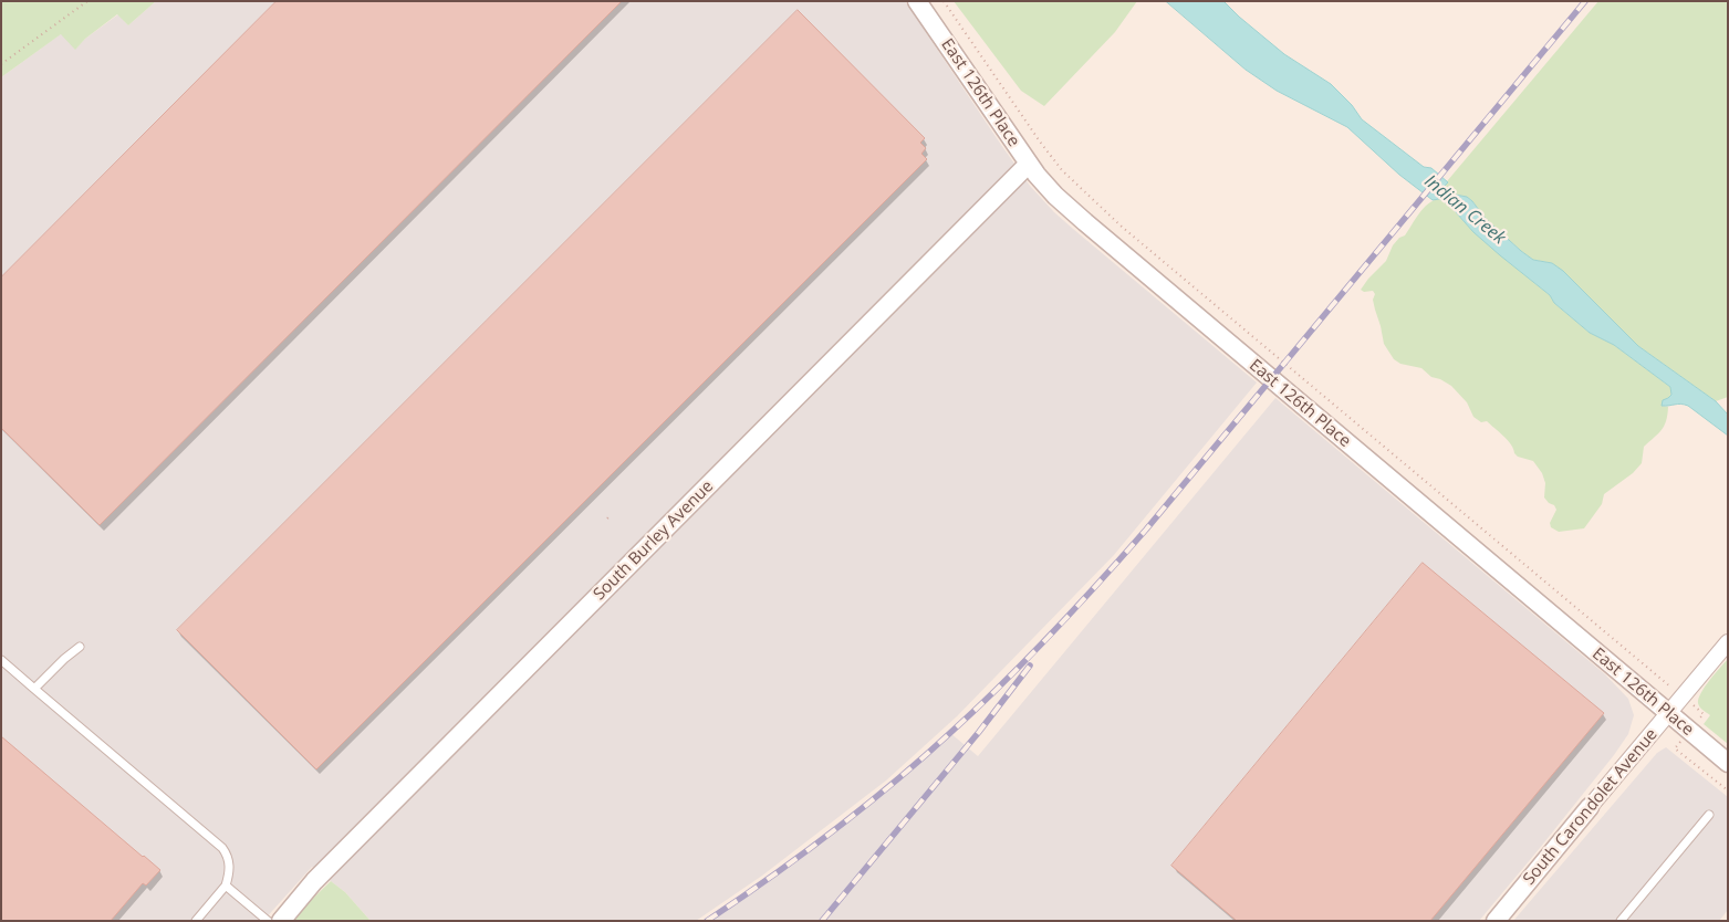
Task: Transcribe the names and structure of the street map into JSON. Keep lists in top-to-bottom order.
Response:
{
  "streets": {
    "street": ["East 126th Place", "South Burley Avenue", "South Carondolet Avenue"]
  },
  "crossings": [
    ["East 126th Place", "South Burley Avenue"],
    ["East 126th Place", "South Carondolet Avenue"]
  ],
  "water": ["Indian Creek"]
}
